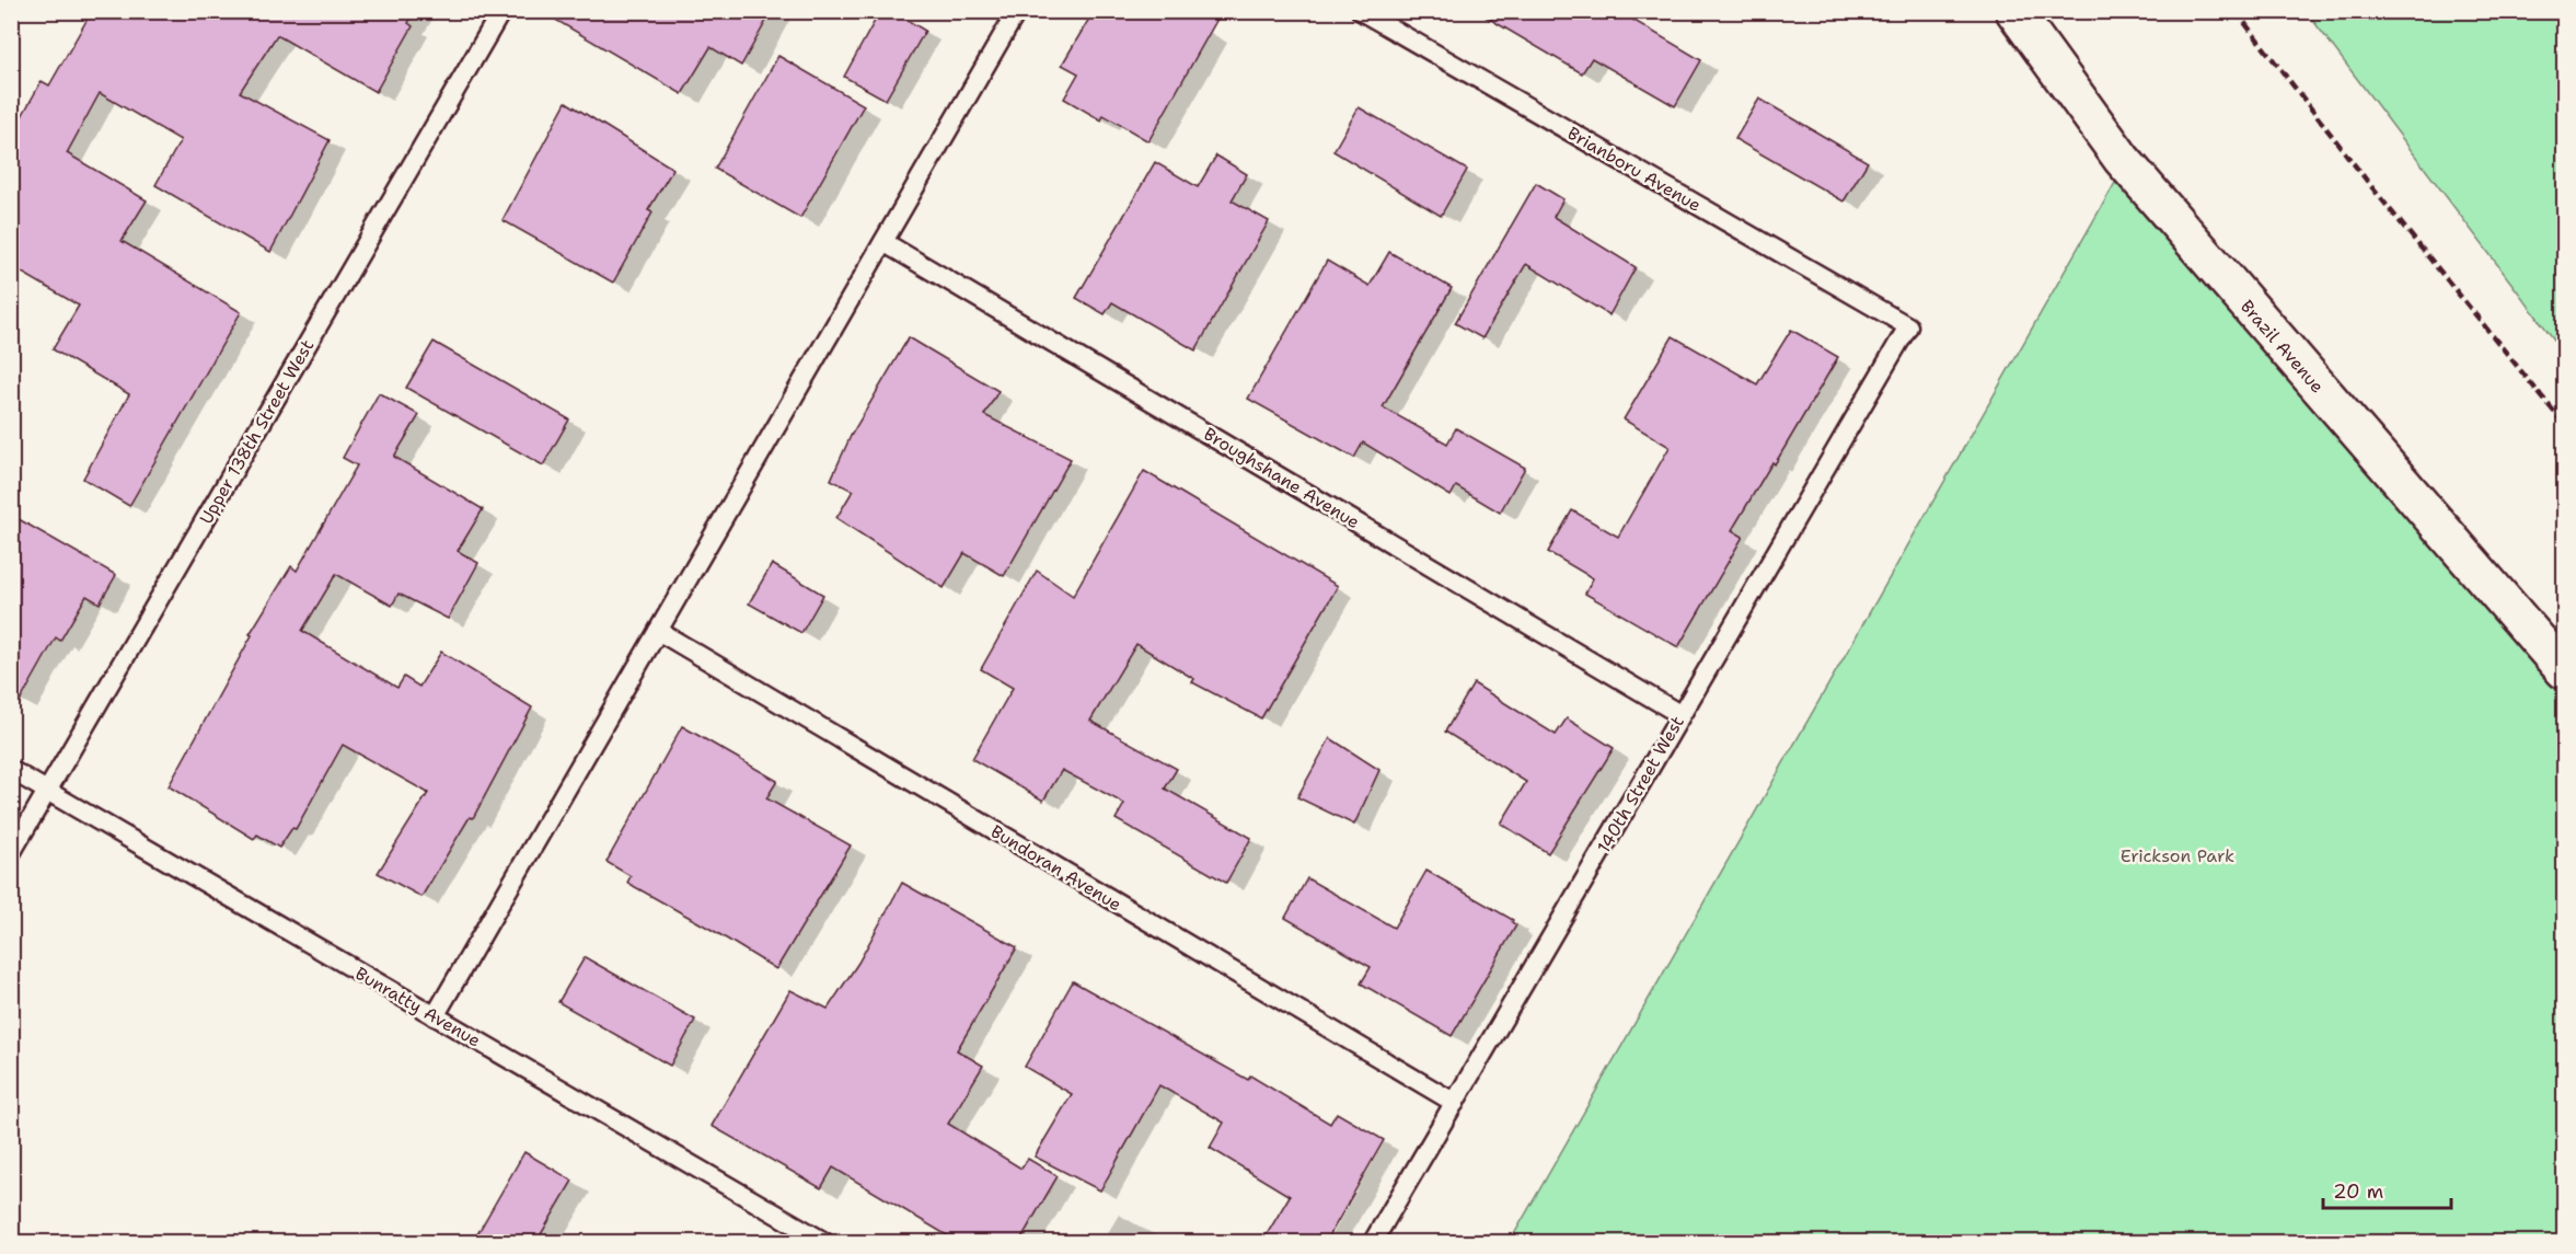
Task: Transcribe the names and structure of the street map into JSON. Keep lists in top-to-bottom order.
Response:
{
  "streets": {
    "street": ["Brazil Avenue"],
    "lane": [
      "Brianboru Avenue",
      "Upper 138th Street West",
      "Broughshane Avenue",
      "140th Street West",
      "Bundoran Avenue",
      "Bunratty Avenue"
    ]
  },
  "crossings": [
    ["Brianboru Avenue", "140th Street West"],
    ["Upper 138th Street West", "Bunratty Avenue"],
    ["Broughshane Avenue", "140th Street West"],
    ["140th Street West", "Bundoran Avenue"]
  ],
  "parks": ["Erickson Park"],
  "scale_bar": "20 m"
}
